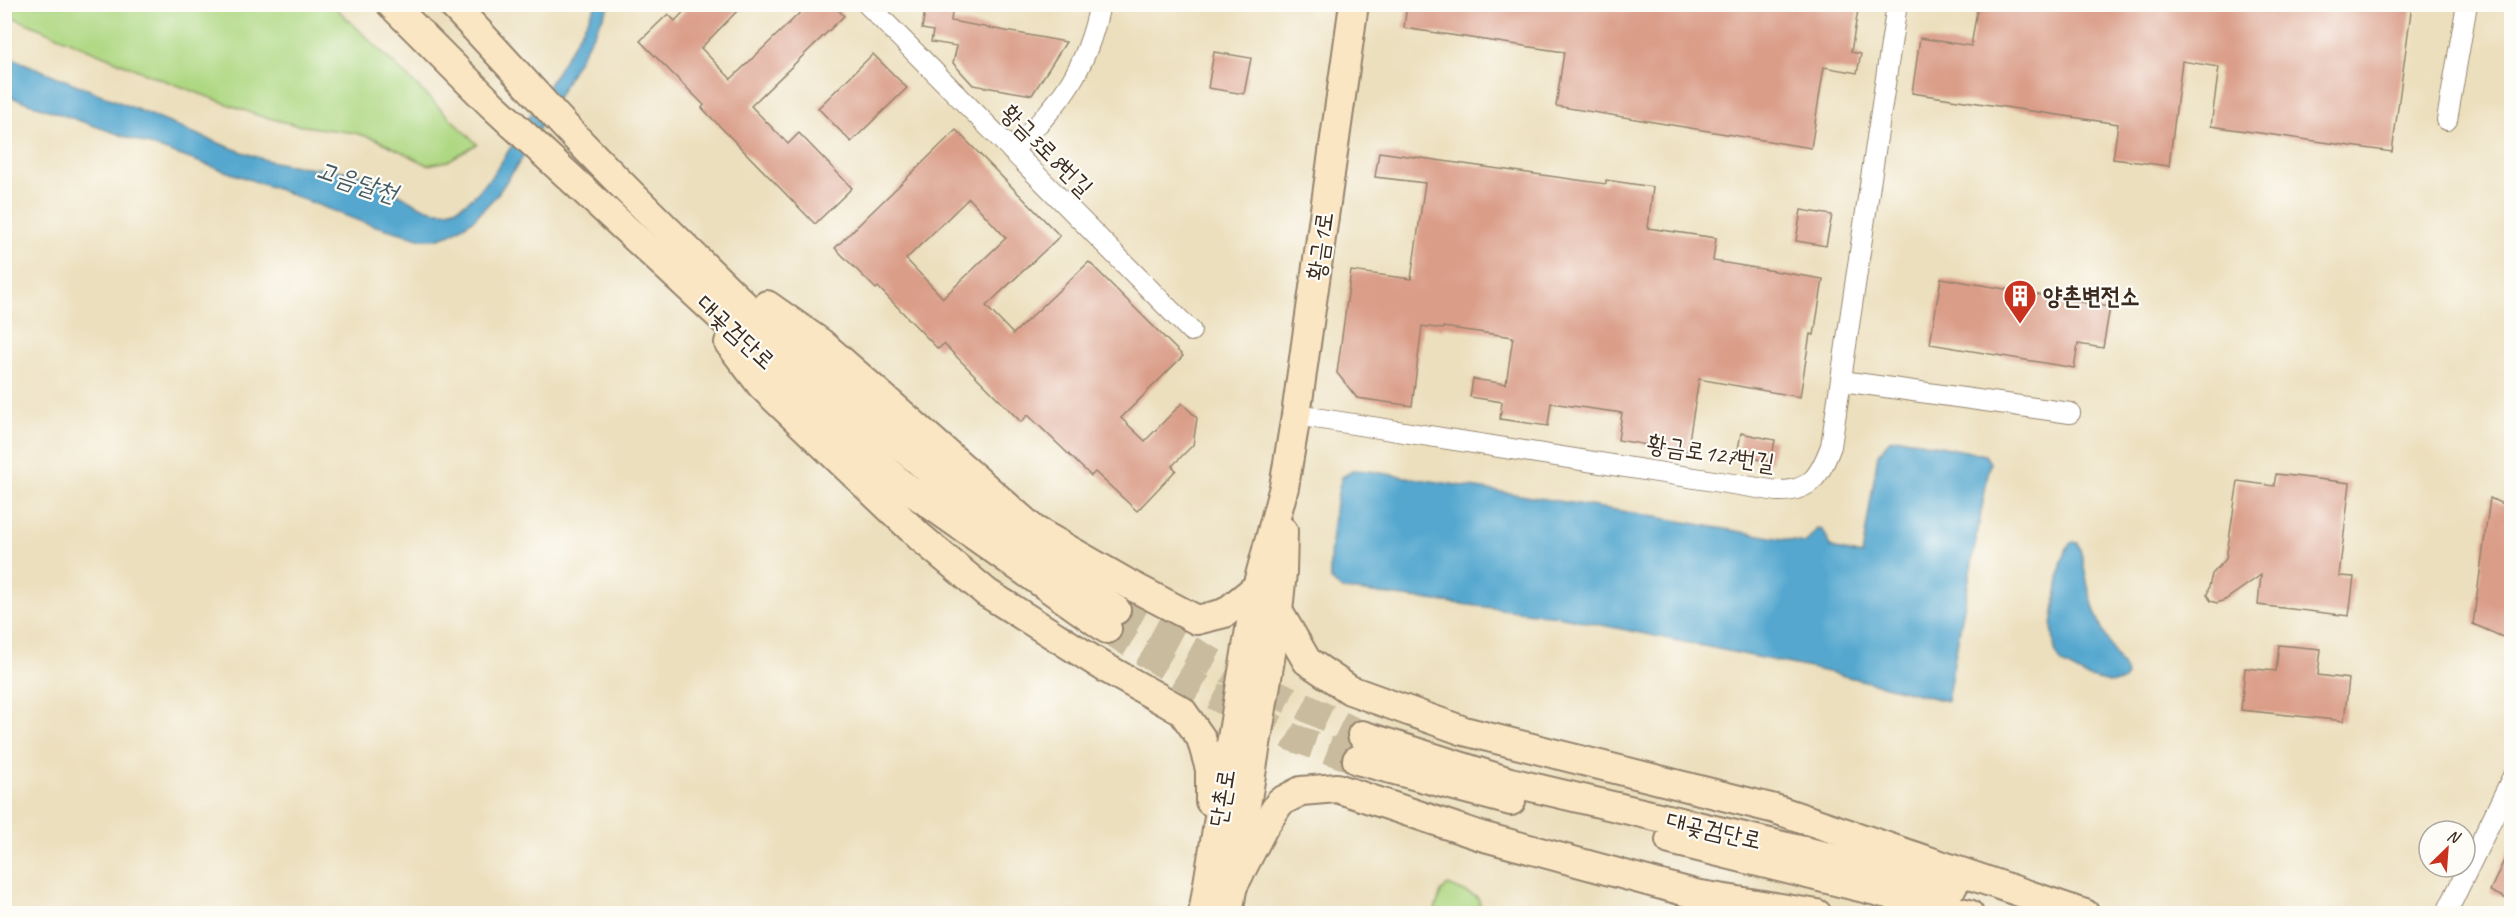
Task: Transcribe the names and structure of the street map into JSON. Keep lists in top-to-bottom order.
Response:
{
  "streets": {
    "main road": ["황금1로", "대곶검단로", "단촌로"],
    "street": ["황금3로8번길", "황금로127번길"]
  },
  "crossings": [
    ["황금1로", "황금로127번길"],
    ["황금1로", "단촌로"]
  ],
  "water": ["고음달천"],
  "places": {
    "building": ["양촌변전소"]
  },
  "north": "top right"
}
